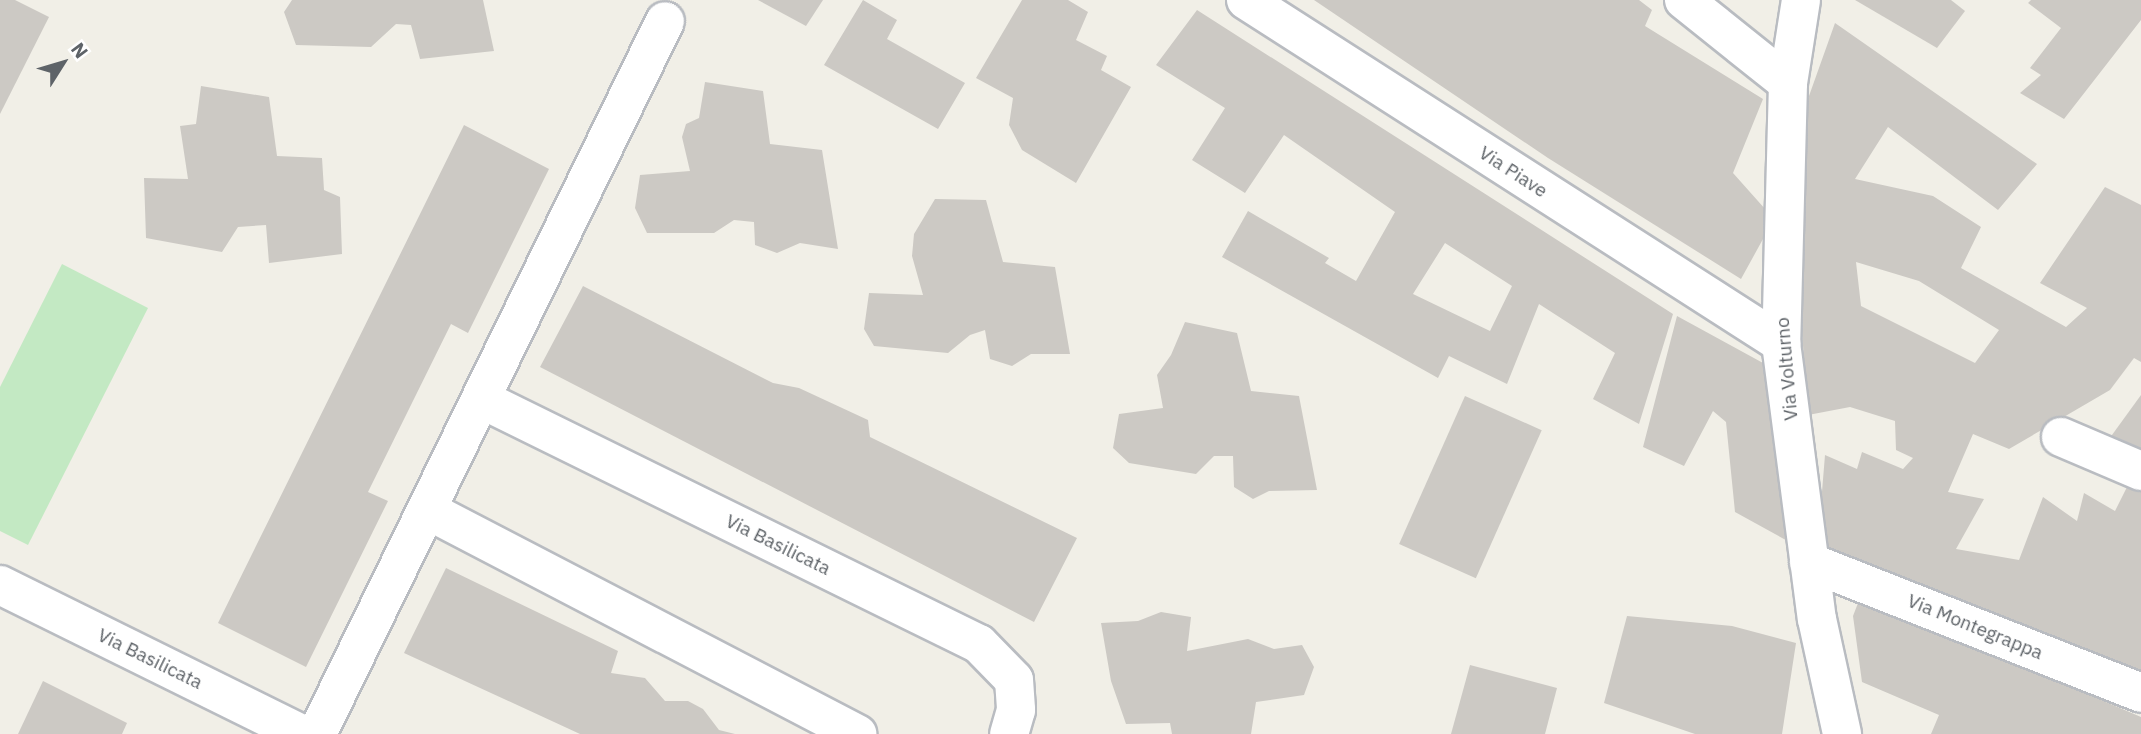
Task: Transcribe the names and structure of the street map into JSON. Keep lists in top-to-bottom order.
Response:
{
  "streets": {
    "street": [
      "Via Piave",
      "Via Volturno",
      "Via Basilicata",
      "Via Montegrappa"
    ]
  },
  "crossings": [
    ["Via Piave", "Via Volturno"],
    ["Via Volturno", "Via Montegrappa"]
  ],
  "north": "top right"
}
